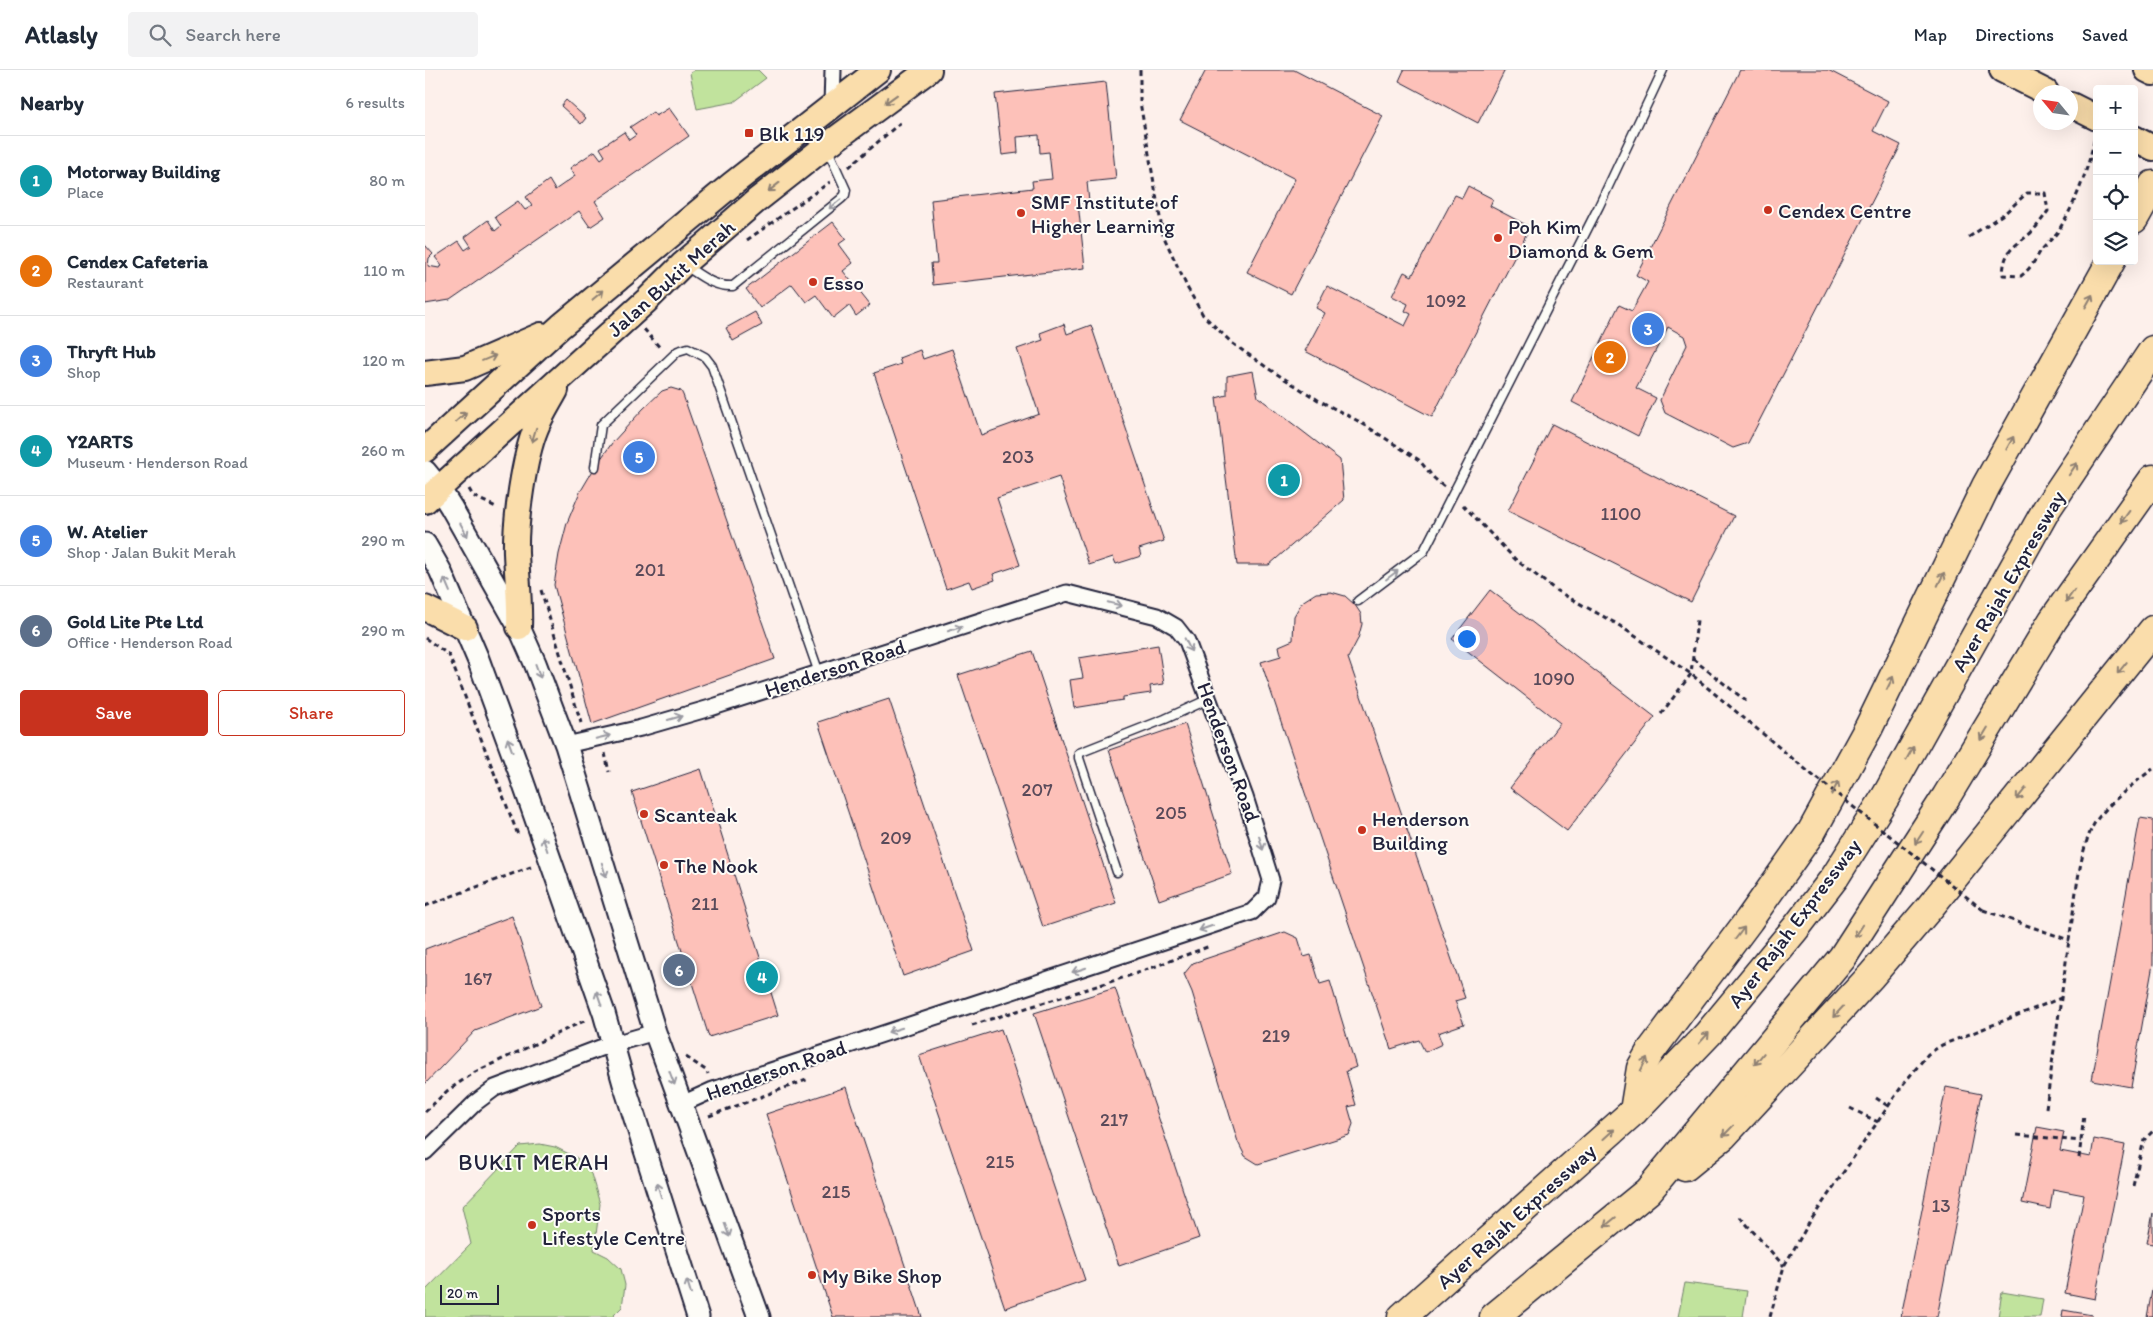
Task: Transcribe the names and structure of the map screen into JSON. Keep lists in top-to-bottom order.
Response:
{
  "streets": {
    "highway": ["Ayer Rajah Expressway"],
    "main road": ["Jalan Bukit Merah", "Henderson Road"]
  },
  "crossings": [
    ["Jalan Bukit Merah", "Henderson Road"]
  ],
  "districts": ["BUKIT MERAH"],
  "places": {
    "transit": ["Blk 119"],
    "other": [
      "Cendex Centre",
      "SMF Institute of Higher Learning",
      "Poh Kim Diamond & Gem",
      "Esso",
      "Scanteak",
      "Henderson Building",
      "The Nook",
      "Sports Lifestyle Centre",
      "My Bike Shop"
    ]
  },
  "house_numbers": [
    "1092",
    "203",
    "1100",
    "201",
    "1090",
    "207",
    "205",
    "209",
    "211",
    "167",
    "219",
    "217",
    "215",
    "215",
    "13"
  ],
  "scale_bar": "20 m",
  "north": "top left",
  "page": {
    "header": "Atlasly",
    "search": "Search here",
    "nav": ["Map", "Directions", "Saved"],
    "heading": ["Nearby", "6 results"],
    "map_buttons": ["+", "−"],
    "list": [
      {
        "mark": "1",
        "name": "Motorway Building",
        "note": "Place",
        "value": "80 m"
      },
      {
        "mark": "2",
        "name": "Cendex Cafeteria",
        "note": "Restaurant",
        "value": "110 m"
      },
      {
        "mark": "3",
        "name": "Thryft Hub",
        "note": "Shop",
        "value": "120 m"
      },
      {
        "mark": "4",
        "name": "Y2ARTS",
        "note": "Museum · Henderson Road",
        "value": "260 m"
      },
      {
        "mark": "5",
        "name": "W. Atelier",
        "note": "Shop · Jalan Bukit Merah",
        "value": "290 m"
      },
      {
        "mark": "6",
        "name": "Gold Lite Pte Ltd",
        "note": "Office · Henderson Road",
        "value": "290 m"
      }
    ],
    "pins": [
      "3",
      "2",
      "5",
      "1",
      "6",
      "4"
    ],
    "buttons": ["Save", "Share"],
    "scale": "20 m"
  }
}
